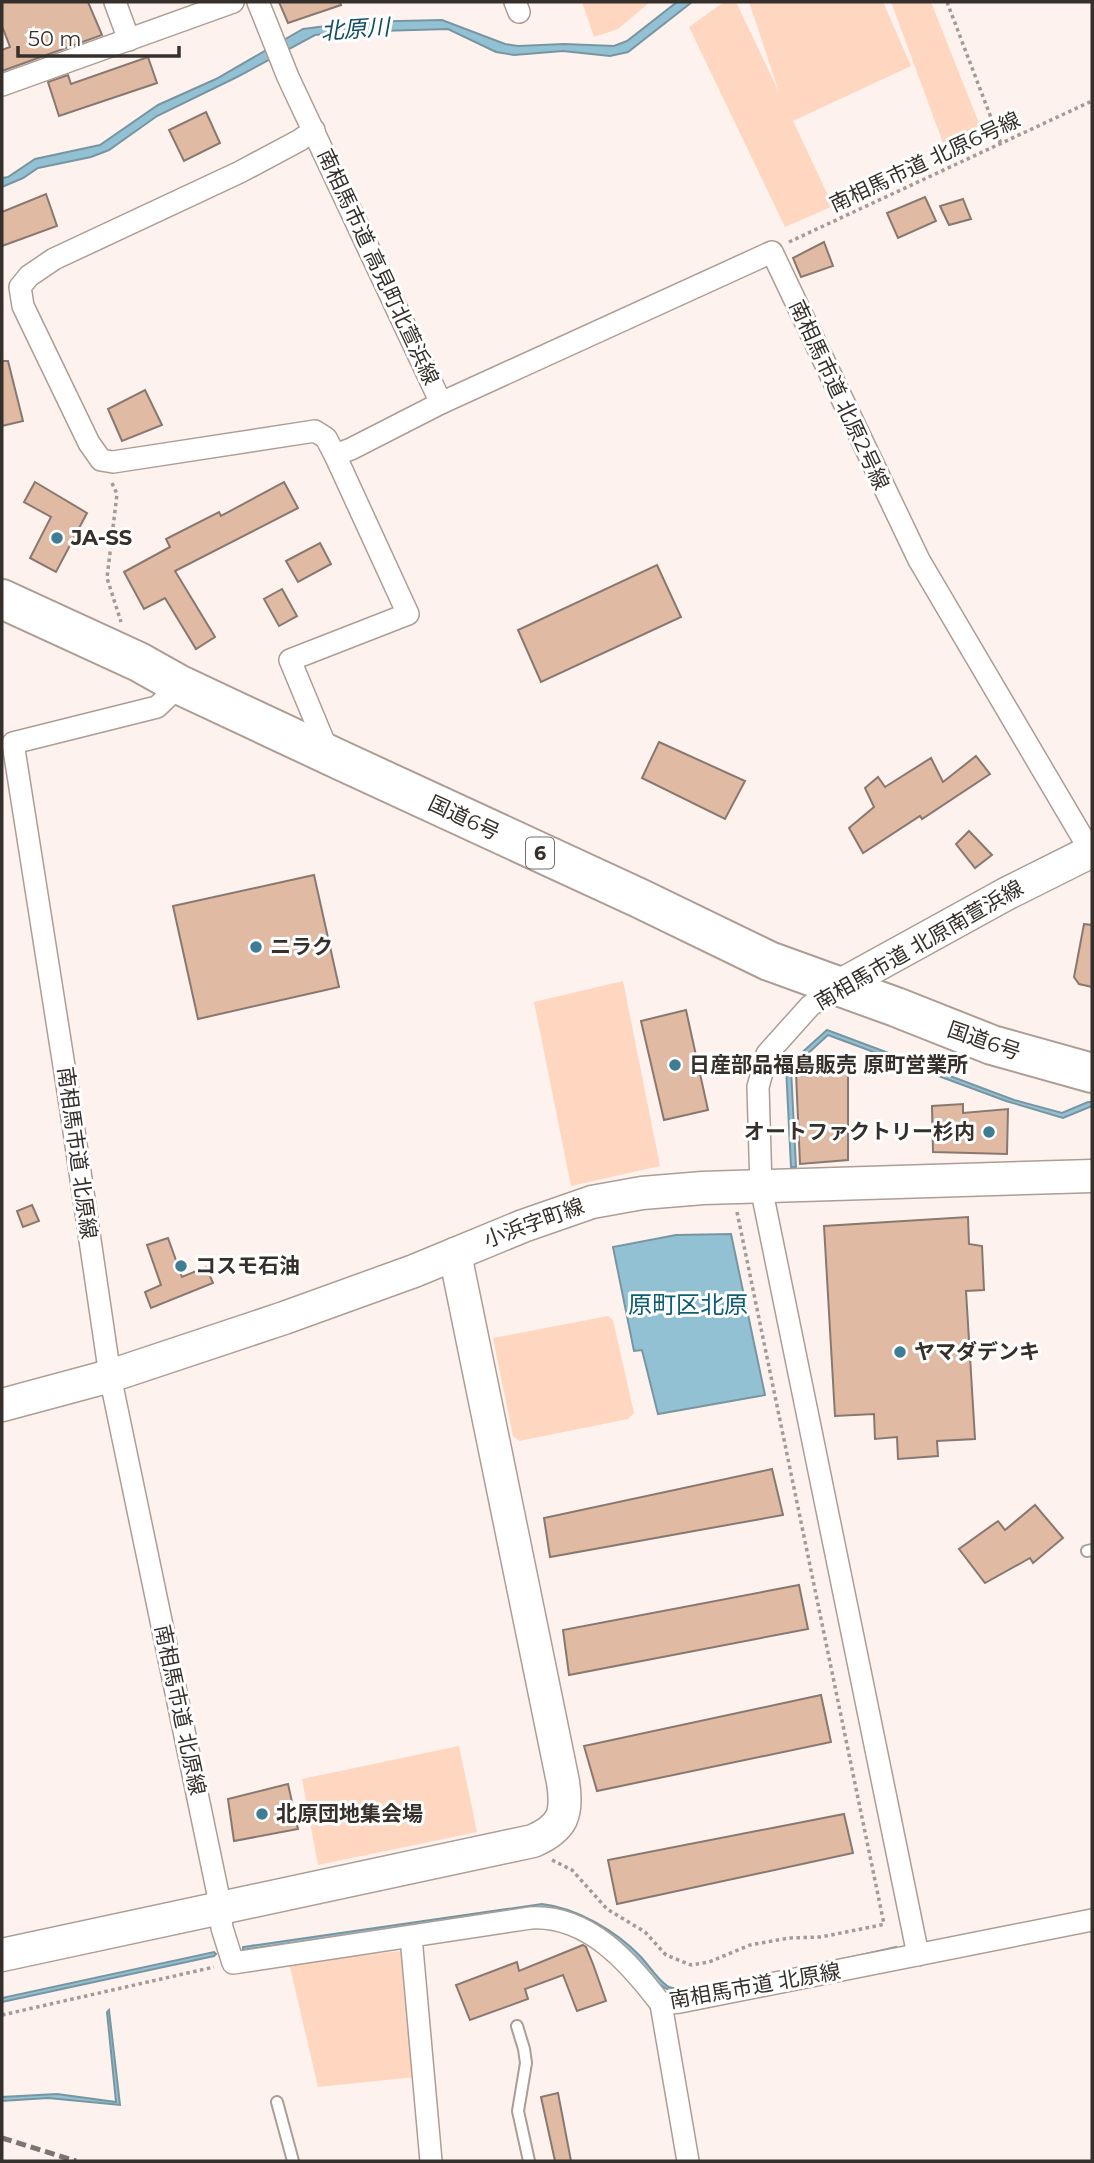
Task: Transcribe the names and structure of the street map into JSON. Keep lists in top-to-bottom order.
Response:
{
  "streets": {
    "highway": ["国道6号", "6"],
    "street": [
      "南相馬市道 高見町北萱浜線",
      "南相馬市道 北原2号線",
      "南相馬市道 北原南萱浜線",
      "南相馬市道 北原線",
      "小浜字町線"
    ],
    "path": ["南相馬市道 北原6号線"]
  },
  "crossings": [
    ["南相馬市道 北原6号線", "南相馬市道 北原2号線"],
    ["南相馬市道 北原2号線", "南相馬市道 北原南萱浜線"],
    ["国道6号", "南相馬市道 北原南萱浜線"],
    ["国道6号", "南相馬市道 北原線"],
    ["南相馬市道 北原南萱浜線", "南相馬市道 北原線"],
    ["南相馬市道 北原南萱浜線", "小浜字町線"],
    ["南相馬市道 北原線", "小浜字町線"]
  ],
  "districts": ["原町区北原"],
  "water": ["北原川"],
  "places": [
    "JA-SS",
    "ニラク",
    "日産部品福島販売 原町営業所",
    "オートファクトリー杉内",
    "コスモ石油",
    "ヤマダデンキ",
    "北原団地集会場"
  ],
  "scale_bar": "50 m"
}
